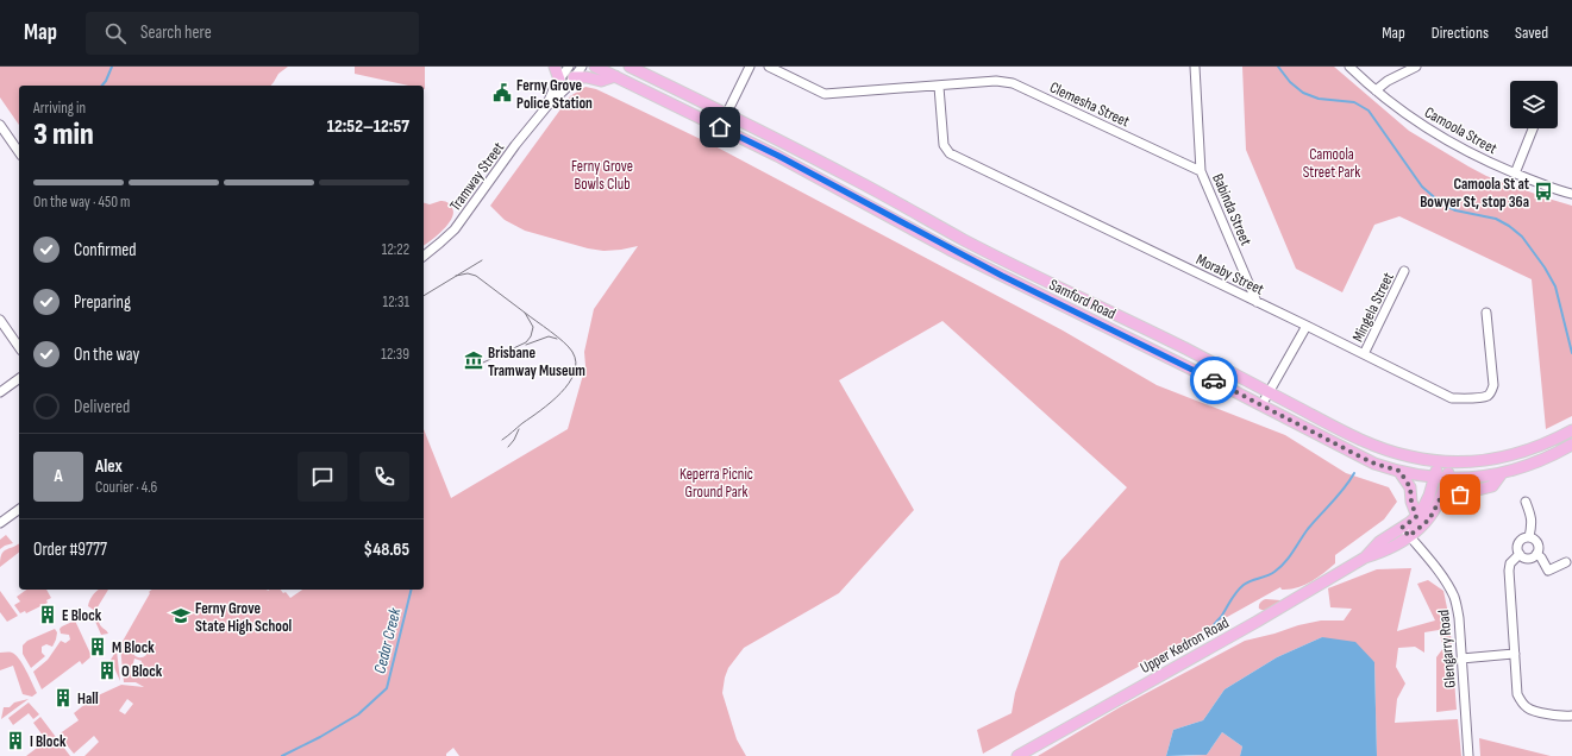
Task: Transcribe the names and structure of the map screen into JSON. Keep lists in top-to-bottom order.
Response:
{
  "streets": {
    "main road": ["Samford Road", "Upper Kedron Road"],
    "street": [
      "Clemesha Street",
      "Camoola Street",
      "Tramway Street",
      "Babinda Street",
      "Moraby Street",
      "Mingela Street",
      "Glengarry Road"
    ]
  },
  "crossings": [
    ["Clemesha Street", "Babinda Street"],
    ["Clemesha Street", "Moraby Street"],
    ["Babinda Street", "Moraby Street"],
    ["Moraby Street", "Mingela Street"],
    ["Samford Road", "Upper Kedron Road"],
    ["Upper Kedron Road", "Glengarry Road"]
  ],
  "water": ["Cedar Creek"],
  "parks": ["Camoola Street Park", "Ferny Grove Bowls Club", "Keperra Picnic Ground Park"],
  "places": {
    "public building": ["Ferny Grove Police Station"],
    "bus stop": ["Camoola St at Bowyer St, stop 36a"],
    "museum": ["Brisbane Tramway Museum"],
    "building": [
      "E Block",
      "M Block",
      "O Block",
      "Hall",
      "I Block"
    ],
    "school or university": ["Ferny Grove State High School"]
  },
  "page": {
    "header": "Map",
    "search": "Search here",
    "nav": ["Map", "Directions", "Saved"],
    "heading": ["3 min", "Arriving in", "12:52–12:57"],
    "panel": [
      "Alex",
      "Courier · 4.6",
      "Order #9777",
      "$48.65"
    ],
    "bar": "On the way · 450 m",
    "list": [
      ["Confirmed", "12:22"],
      ["Preparing", "12:31"],
      ["On the way", "12:39"],
      "Delivered"
    ],
    "round": "A"
  }
}
